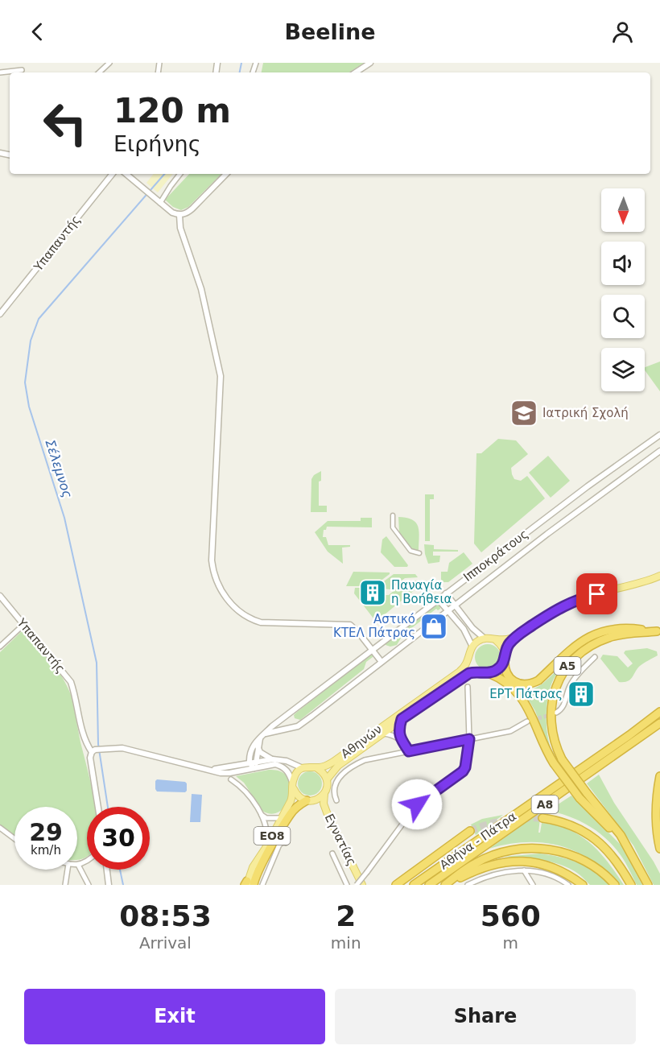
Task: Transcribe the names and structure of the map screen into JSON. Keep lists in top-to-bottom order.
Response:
{
  "streets": {
    "highway": ["Α5", "Α8", "Αθήνα - Πάτρα"],
    "main road": ["Αθηνών", "ΕΟ8", "Εγνατίας"],
    "street": ["Υπαπαντής", "Ιπποκράτους"]
  },
  "crossings": [
    ["Αθηνών", "ΕΟ8"],
    ["Αθηνών", "Εγνατίας"],
    ["ΕΟ8", "Εγνατίας"]
  ],
  "water": ["Σέλεμνος"],
  "places": {
    "school or university": ["Ιατρική Σχολή"],
    "building": ["Παναγία η Βοήθεια", "ΕΡΤ Πάτρας"],
    "shop": ["Αστικό ΚΤΕΛ Πάτρας"]
  },
  "north": "bottom",
  "page": {
    "header": "Beeline",
    "turn": ["120 m", "Ειρήνης"],
    "speed": "29 km/h",
    "limit": "30",
    "eta": [
      "08:53",
      "Arrival",
      "2",
      "min",
      "560",
      "m"
    ],
    "buttons": ["Exit", "Share"]
  }
}
